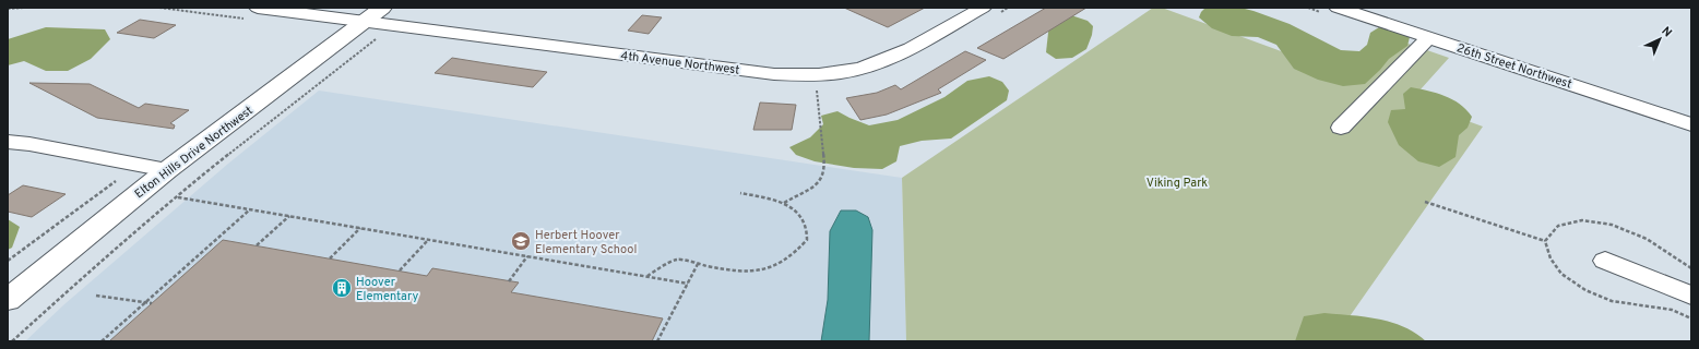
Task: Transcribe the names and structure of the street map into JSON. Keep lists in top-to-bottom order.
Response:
{
  "streets": {
    "main road": ["Elton Hills Drive Northwest"],
    "street": ["4th Avenue Northwest", "26th Street Northwest"]
  },
  "crossings": [
    ["4th Avenue Northwest", "Elton Hills Drive Northwest"]
  ],
  "parks": ["Viking Park"],
  "places": {
    "school or university": ["Herbert Hoover Elementary School"],
    "building": ["Hoover Elementary"]
  },
  "north": "top right"
}
